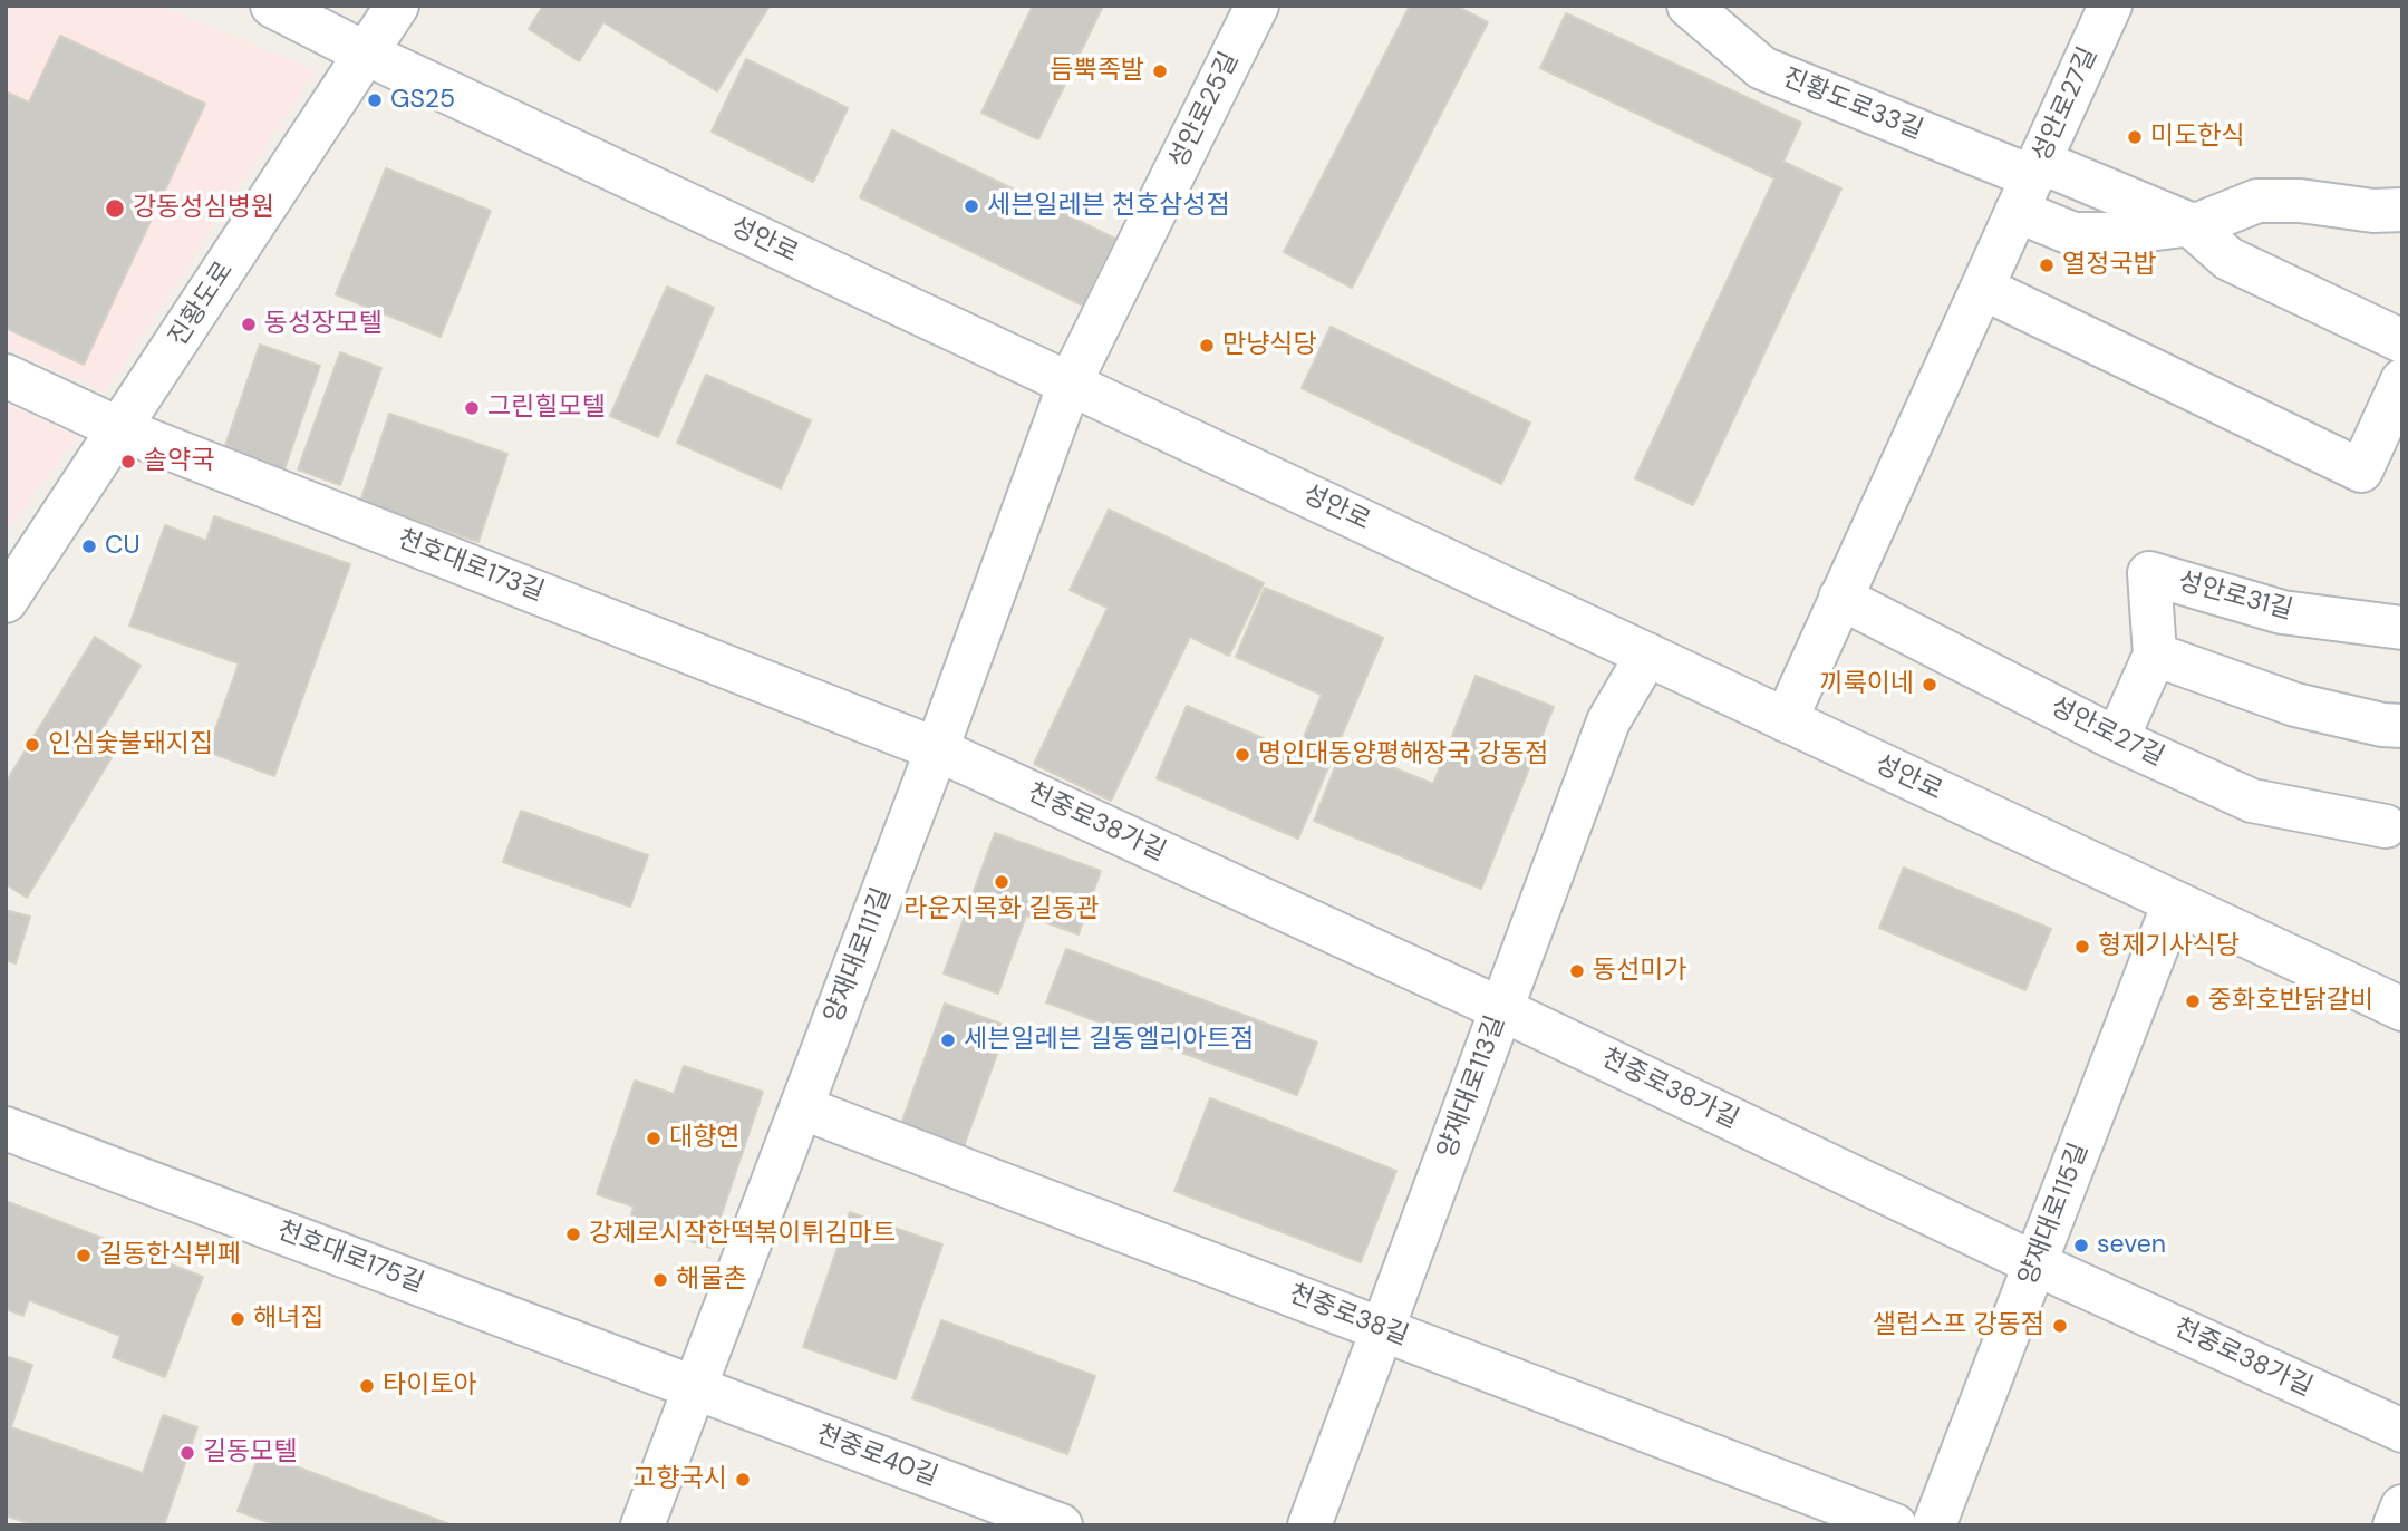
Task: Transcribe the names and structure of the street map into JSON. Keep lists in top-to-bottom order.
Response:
{
  "streets": {
    "street": [
      "진황도로33길",
      "성안로27길",
      "성안로25길",
      "성안로",
      "진황도로",
      "천호대로173길",
      "성안로31길",
      "천중로38가길",
      "양재대로111길",
      "양재대로113길",
      "양재대로115길",
      "천호대로175길",
      "천중로38길",
      "천중로40길"
    ]
  },
  "crossings": [
    ["진황도로33길", "성안로27길"],
    ["성안로27길", "성안로"],
    ["성안로27길", "성안로31길"],
    ["성안로25길", "성안로"],
    ["성안로25길", "양재대로111길"],
    ["성안로", "진황도로"],
    ["성안로", "양재대로111길"],
    ["성안로", "양재대로113길"],
    ["성안로", "양재대로115길"],
    ["진황도로", "천호대로173길"],
    ["천호대로173길", "천중로38가길"],
    ["천호대로173길", "양재대로111길"],
    ["천중로38가길", "양재대로111길"],
    ["천중로38가길", "양재대로113길"],
    ["천중로38가길", "양재대로115길"],
    ["양재대로111길", "천호대로175길"],
    ["양재대로111길", "천중로38길"],
    ["양재대로111길", "천중로40길"],
    ["양재대로113길", "천중로38길"],
    ["천호대로175길", "천중로40길"]
  ],
  "places": [
    "듬뿍족발",
    "GS25",
    "미도한식",
    "세븐일레븐 천호삼성점",
    "강동성심병원",
    "열정국밥",
    "동성장모텔",
    "만냥식당",
    "그린힐모텔",
    "솔약국",
    "CU",
    "끼룩이네",
    "인심숯불돼지집",
    "명인대동양평해장국 강동점",
    "라운지목화 길동관",
    "형제기사식당",
    "동선미가",
    "중화호반닭갈비",
    "세븐일레븐 길동엘리아트점",
    "대향연",
    "강제로시작한떡볶이튀김마트",
    "seven",
    "길동한식뷔페",
    "해물촌",
    "해녀집",
    "샐럽스프 강동점",
    "타이토아",
    "길동모텔",
    "고향국시"
  ]
}
